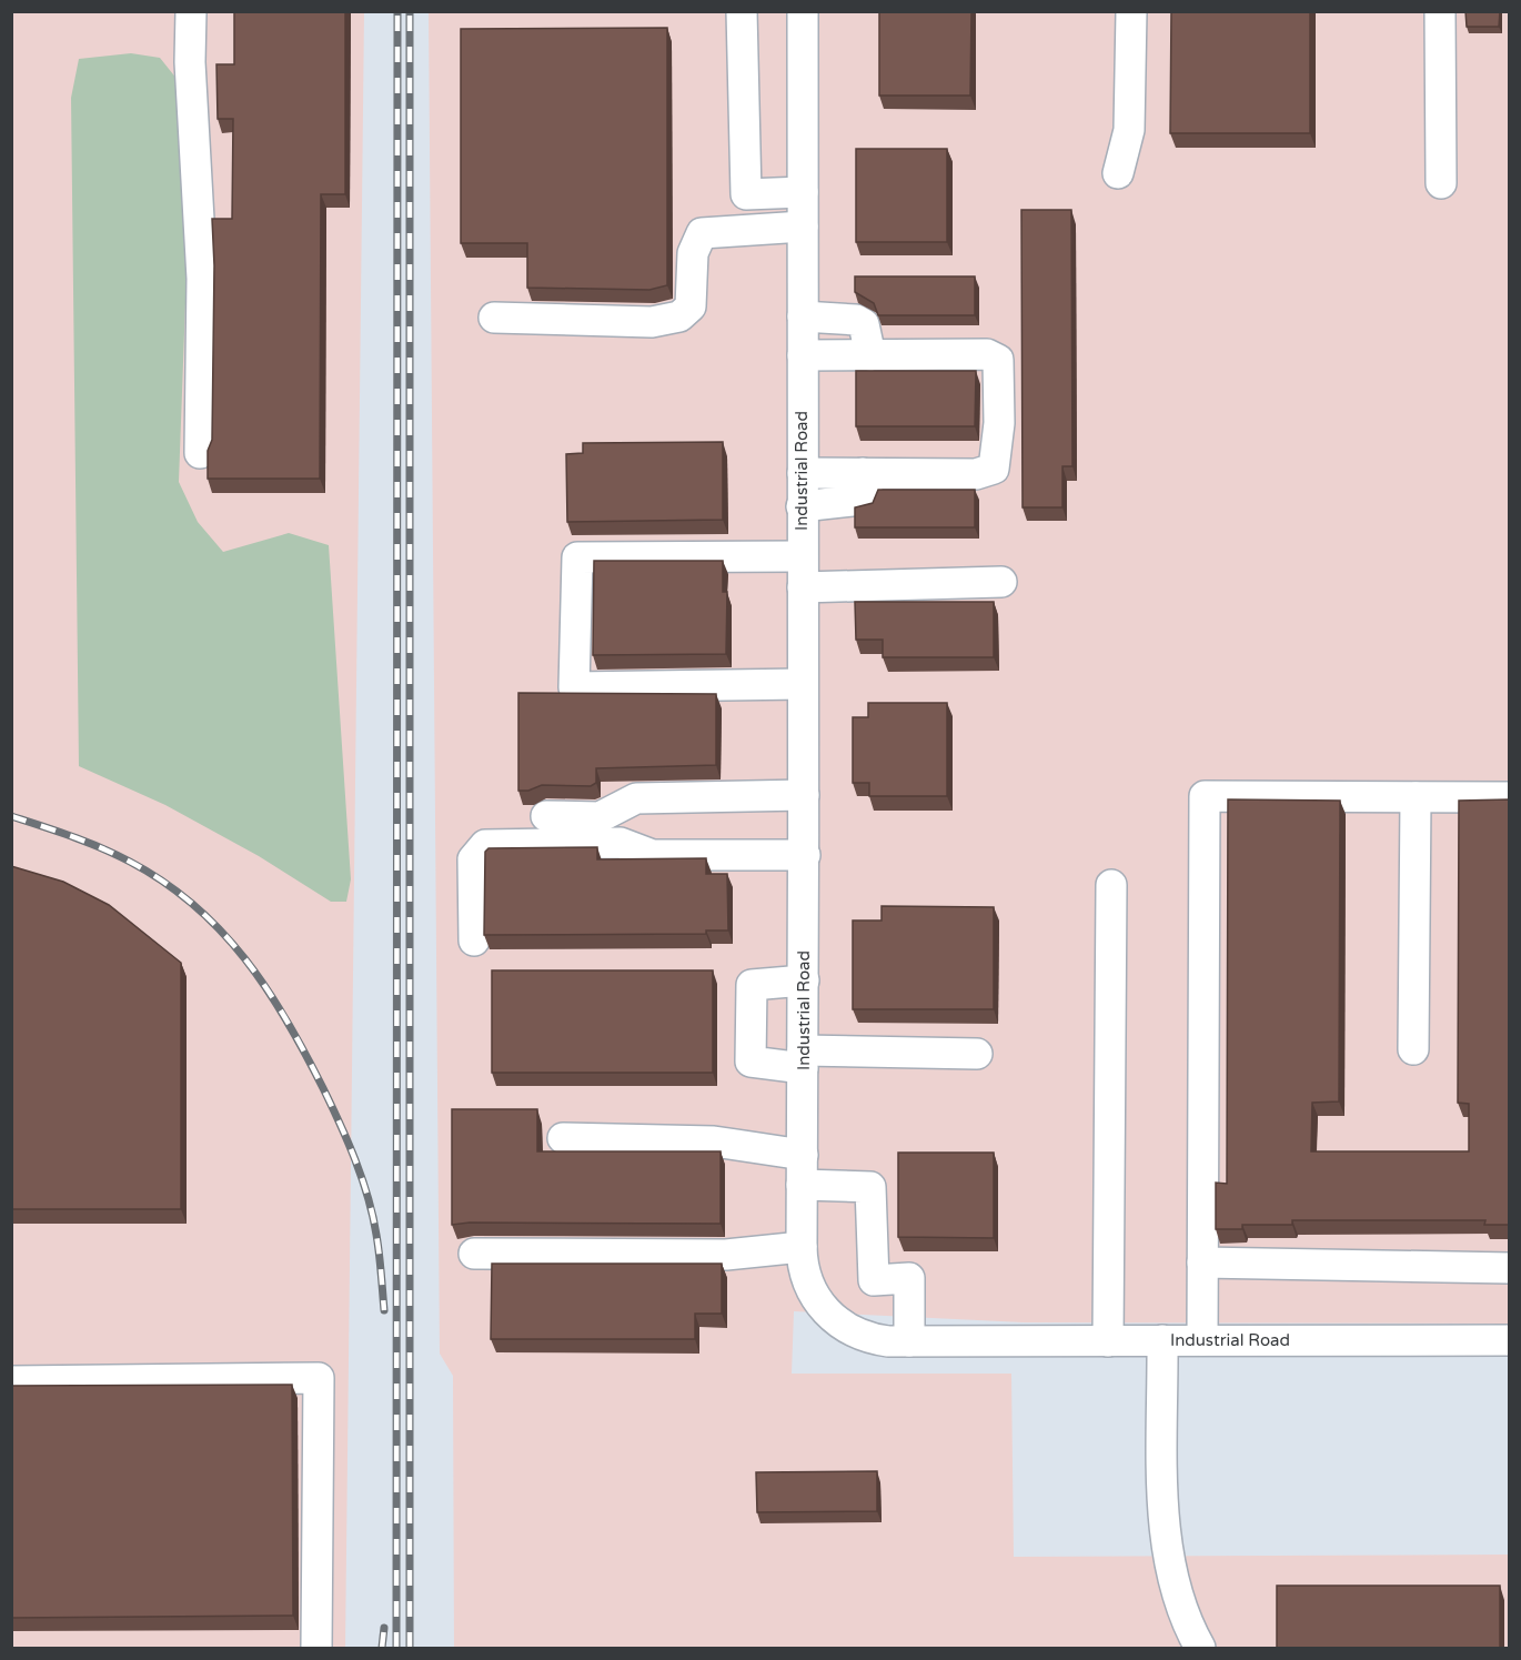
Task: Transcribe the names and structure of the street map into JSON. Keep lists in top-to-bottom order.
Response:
{
  "streets": {
    "street": ["Industrial Road"]
  }
}
